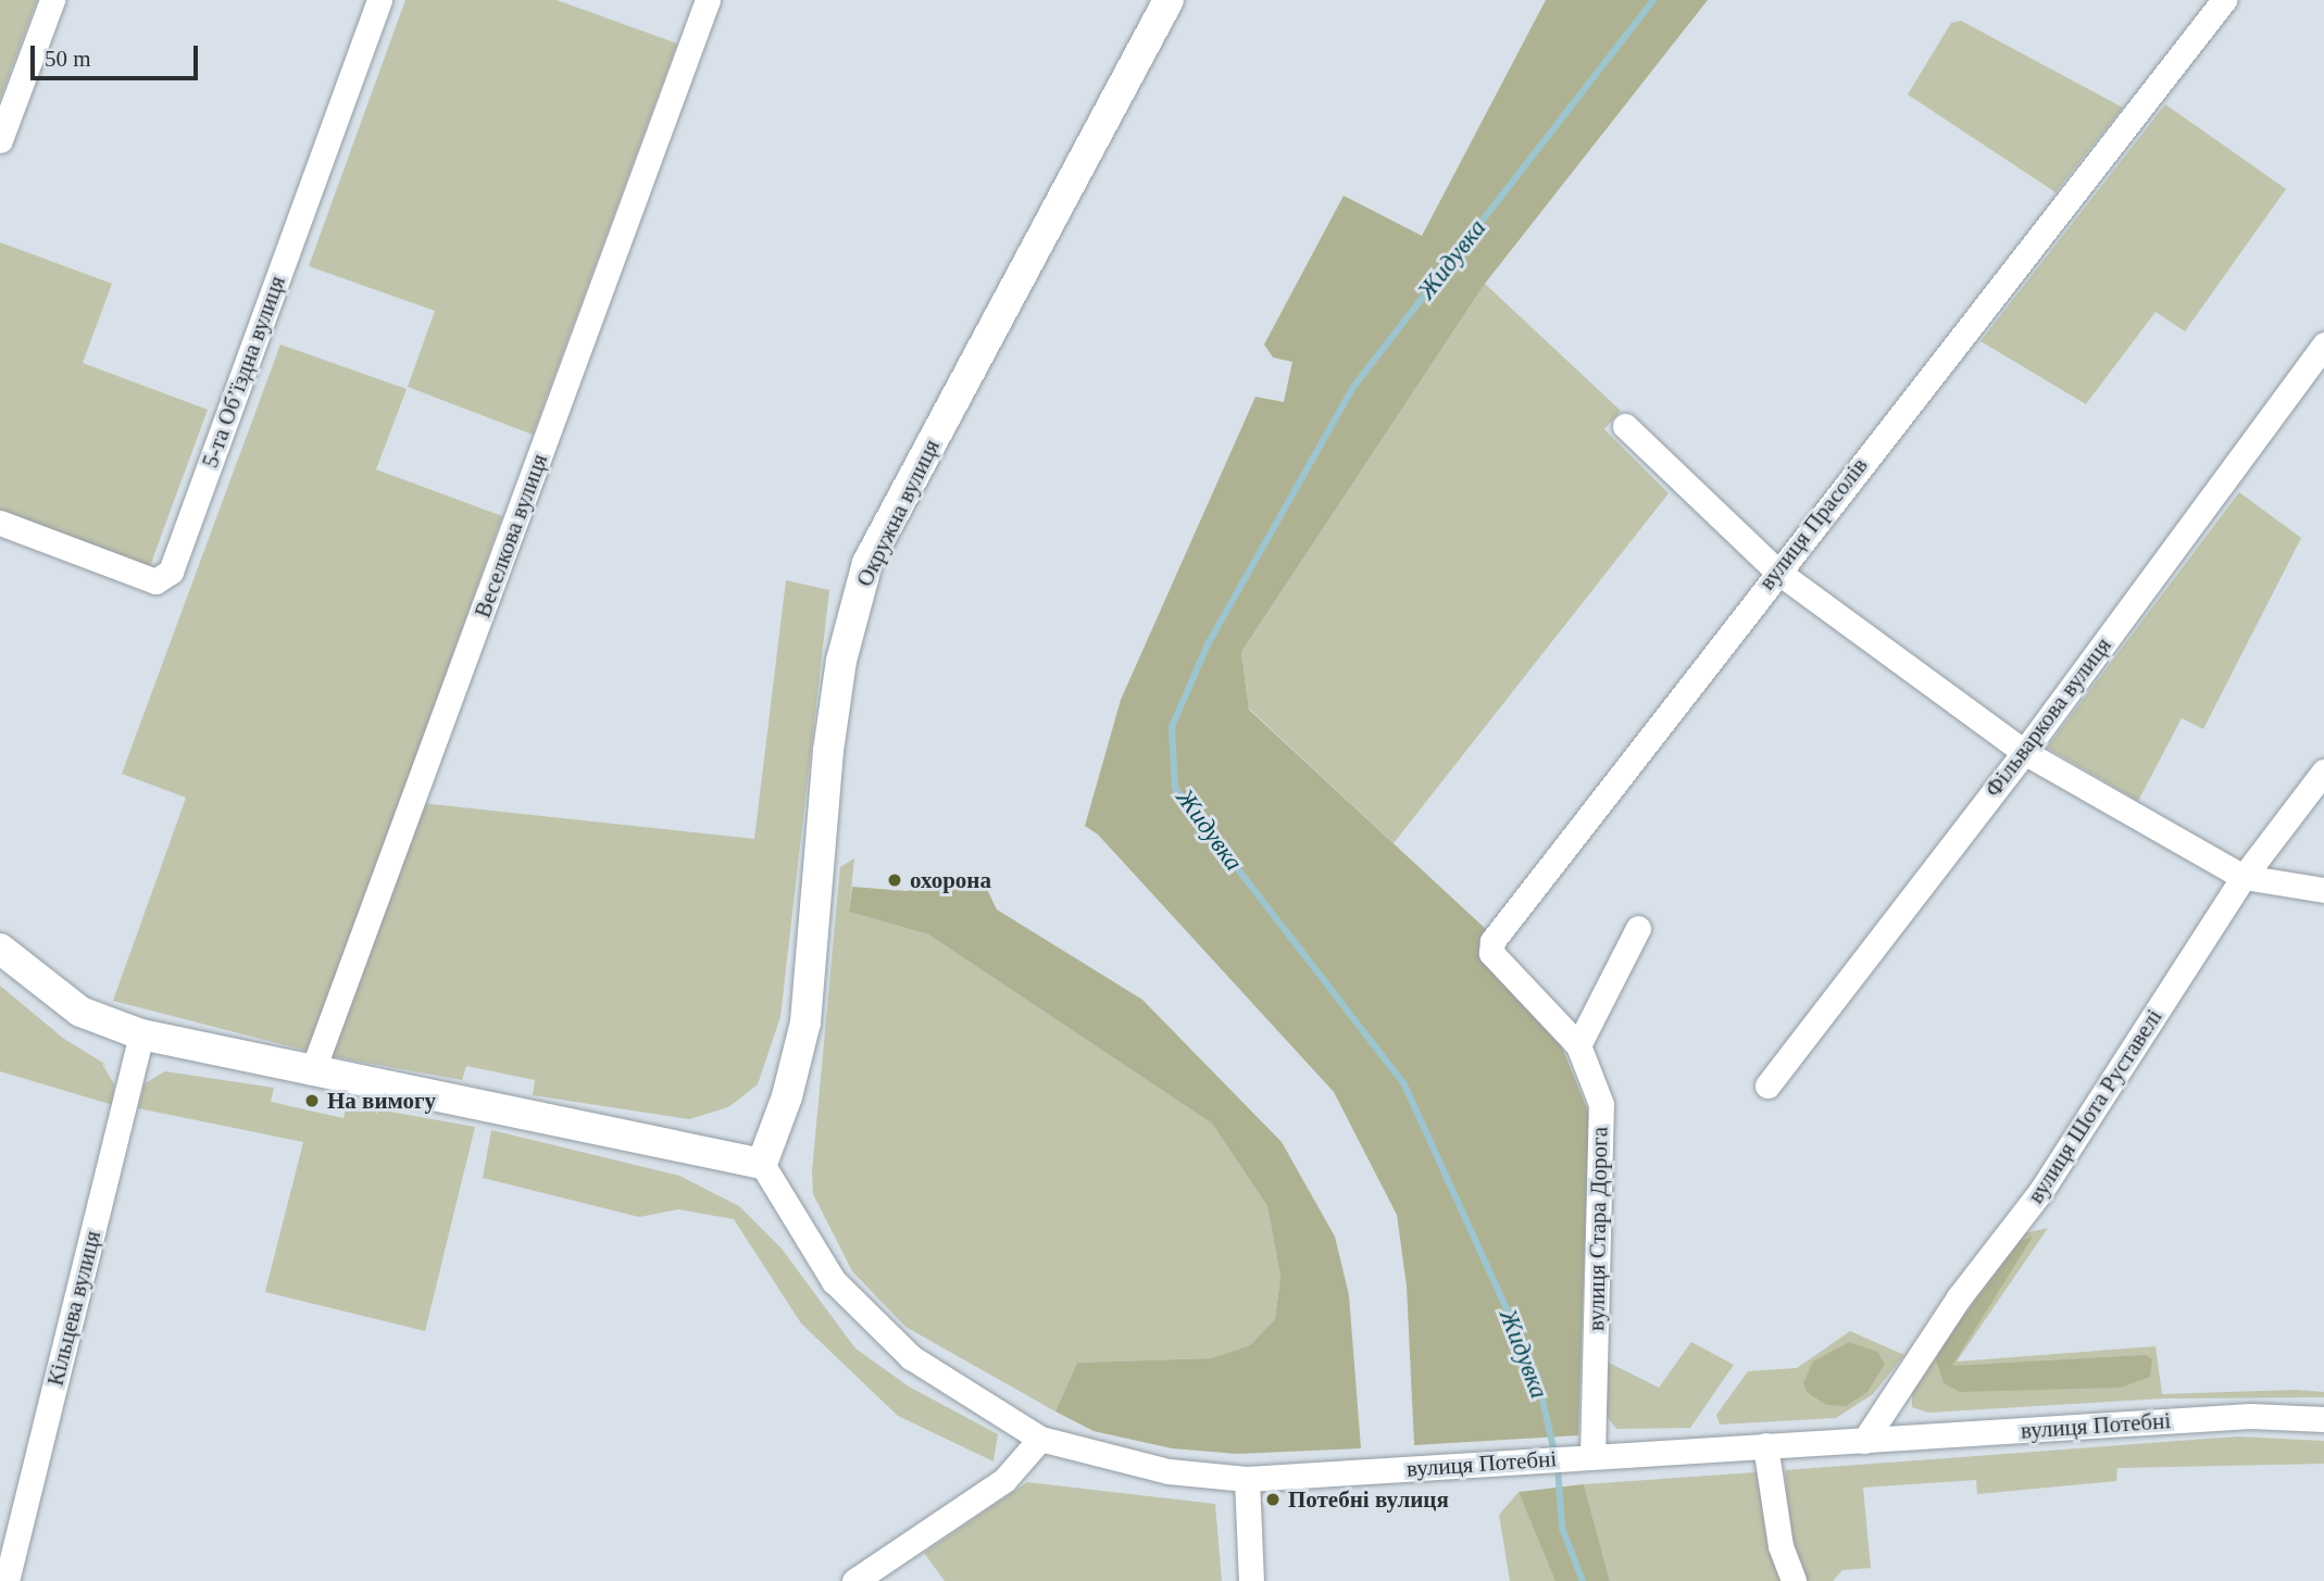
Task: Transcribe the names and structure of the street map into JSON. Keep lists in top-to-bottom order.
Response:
{
  "streets": {
    "main road": ["Окружна вулиця"],
    "street": [
      "5-та Обʼїздна вулиця",
      "вулиця Прасолів",
      "Веселкова вулиця",
      "Фільваркова вулиця",
      "вулиця Шота Руставелі",
      "вулиця Стара Дорога",
      "Кільцева вулиця",
      "вулиця Потебні"
    ]
  },
  "crossings": [
    ["Окружна вулиця", "вулиця Потебні"],
    ["вулиця Прасолів", "вулиця Стара Дорога"],
    ["вулиця Шота Руставелі", "вулиця Потебні"],
    ["вулиця Стара Дорога", "вулиця Потебні"]
  ],
  "water": ["Жидувка"],
  "places": ["охорона", "На вимогу", "Потебні вулиця"],
  "scale_bar": "50 m"
}
